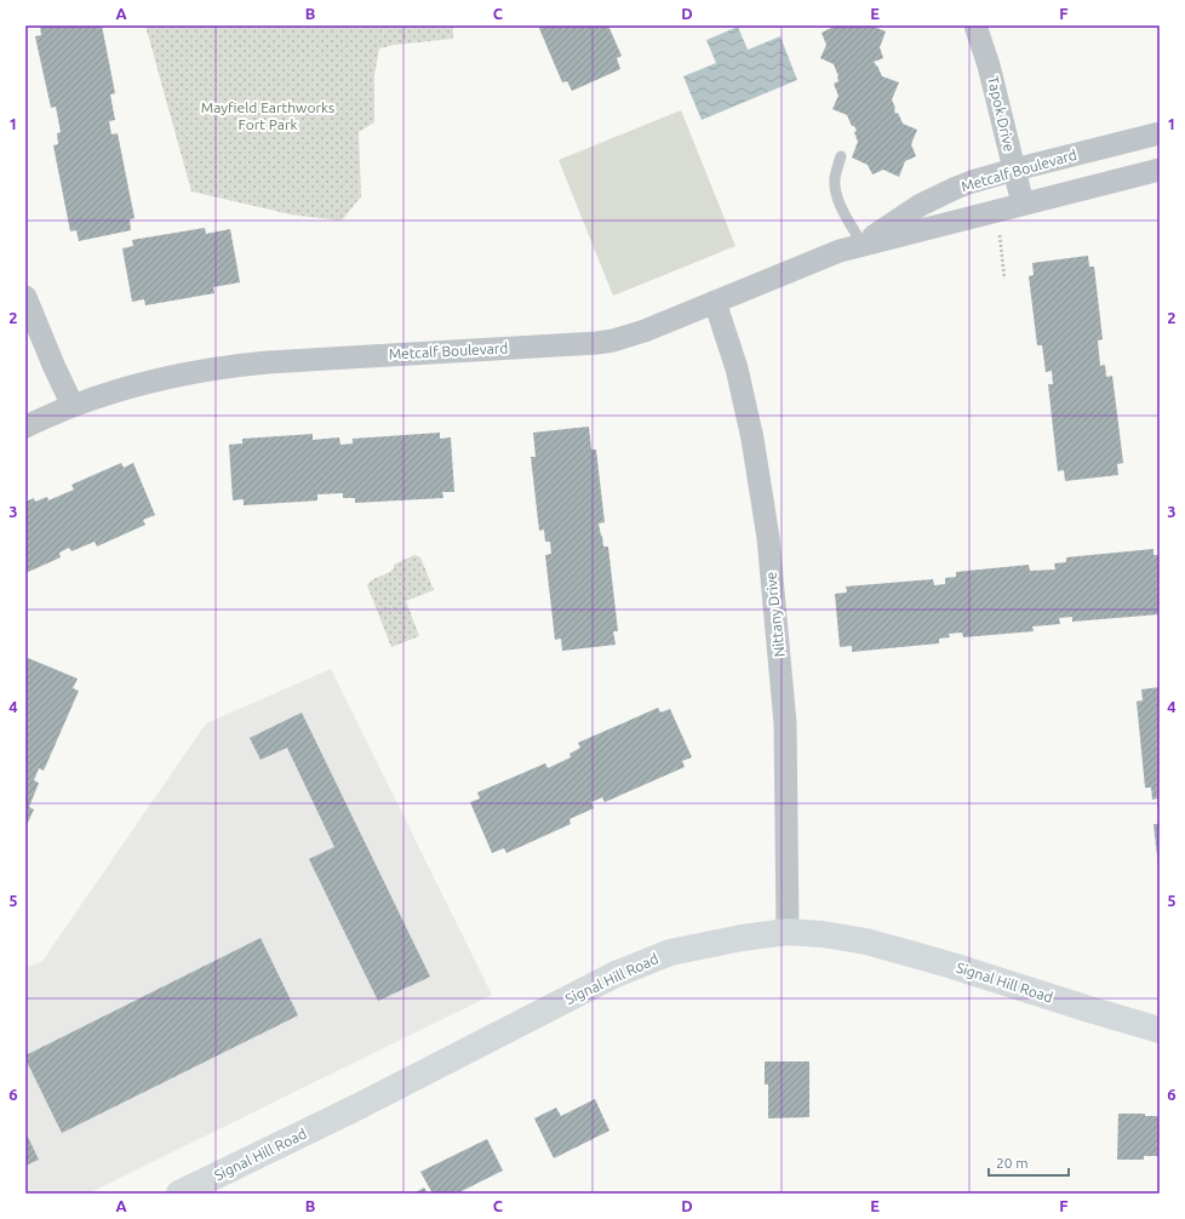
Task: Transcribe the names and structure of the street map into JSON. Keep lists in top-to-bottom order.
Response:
{
  "streets": {
    "main road": ["Signal Hill Road"],
    "street": ["Tapok Drive", "Metcalf Boulevard", "Nittany Drive"]
  },
  "crossings": [
    ["Tapok Drive", "Metcalf Boulevard"],
    ["Metcalf Boulevard", "Nittany Drive"],
    ["Nittany Drive", "Signal Hill Road"]
  ],
  "parks": ["Mayfield Earthworks Fort Park"],
  "scale_bar": "20 m",
  "grid": {
    "columns": [
      "A",
      "B",
      "C",
      "D",
      "E",
      "F"
    ],
    "rows": [
      "1",
      "2",
      "3",
      "4",
      "5",
      "6"
    ]
  }
}
